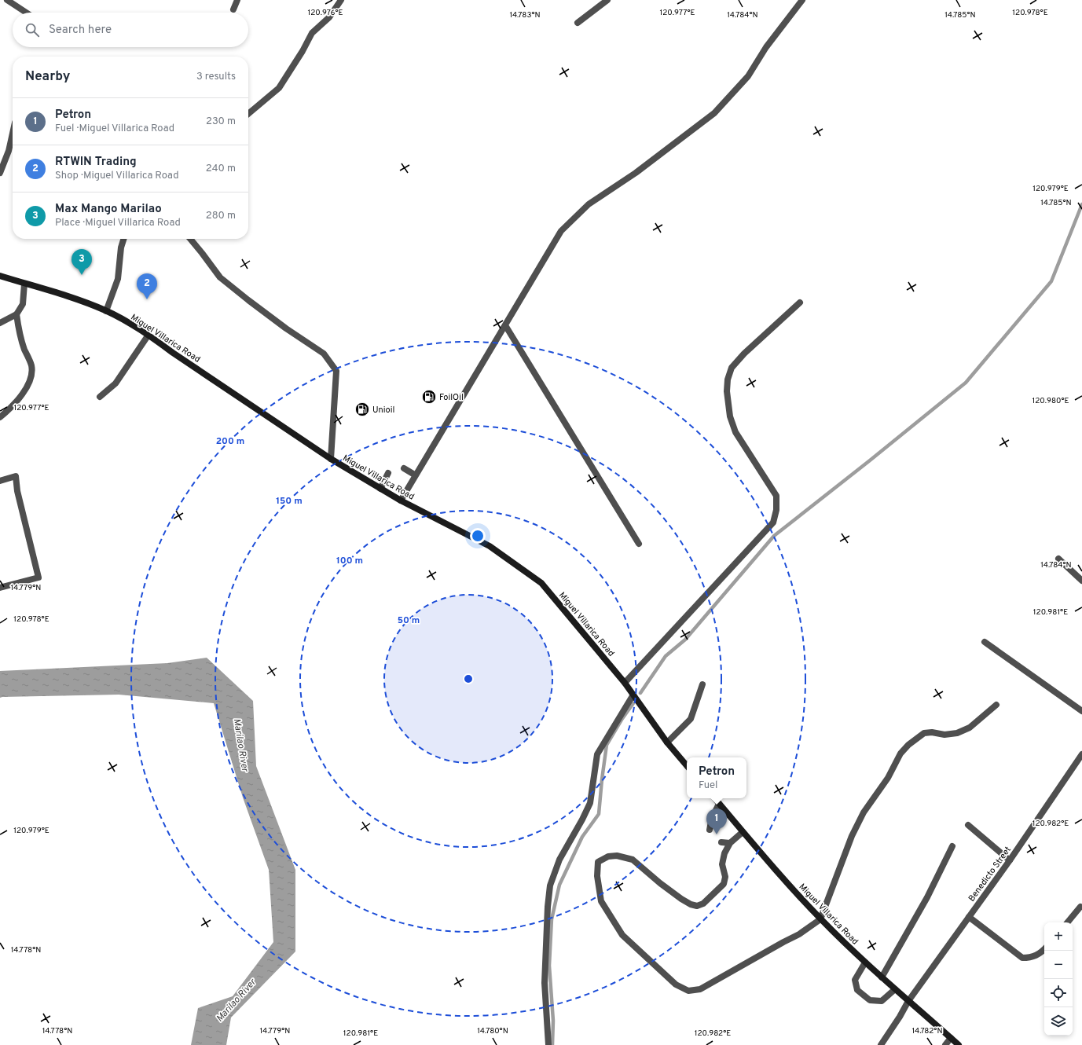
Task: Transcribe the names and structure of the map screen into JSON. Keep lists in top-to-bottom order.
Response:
{
  "streets": {
    "main road": ["Miguel Villarica Road"],
    "street": ["Benedicto Street"]
  },
  "crossings": [
    ["Miguel Villarica Road", "Benedicto Street"]
  ],
  "water": ["Marilao River"],
  "places": {
    "fuel station": ["FoilOil", "Unioil"]
  },
  "page": {
    "search": "Search here",
    "heading": ["Nearby", "3 results"],
    "list": [
      {
        "mark": "1",
        "name": "Petron",
        "note": "Fuel · Miguel Villarica Road",
        "value": "230 m"
      },
      {
        "mark": "2",
        "name": "RTWIN Trading",
        "note": "Shop · Miguel Villarica Road",
        "value": "240 m"
      },
      {
        "mark": "3",
        "name": "Max Mango Marilao",
        "note": "Place · Miguel Villarica Road",
        "value": "280 m"
      }
    ],
    "pins": ["3", "2", "1"],
    "popup": ["Petron", "Fuel"],
    "map_buttons": ["+", "−"]
  },
  "coordinates": [
    "120.976°E",
    "120.977°E",
    "120.978°E",
    "14.783°N",
    "14.784°N",
    "14.785°N",
    "120.979°E",
    "120.980°E",
    "14.779°N",
    "120.981°E",
    "120.982°E",
    "14.778°N",
    "14.780°N",
    "14.782°N"
  ],
  "rings": [
    "200 m",
    "150 m",
    "100 m",
    "50 m"
  ]
}
